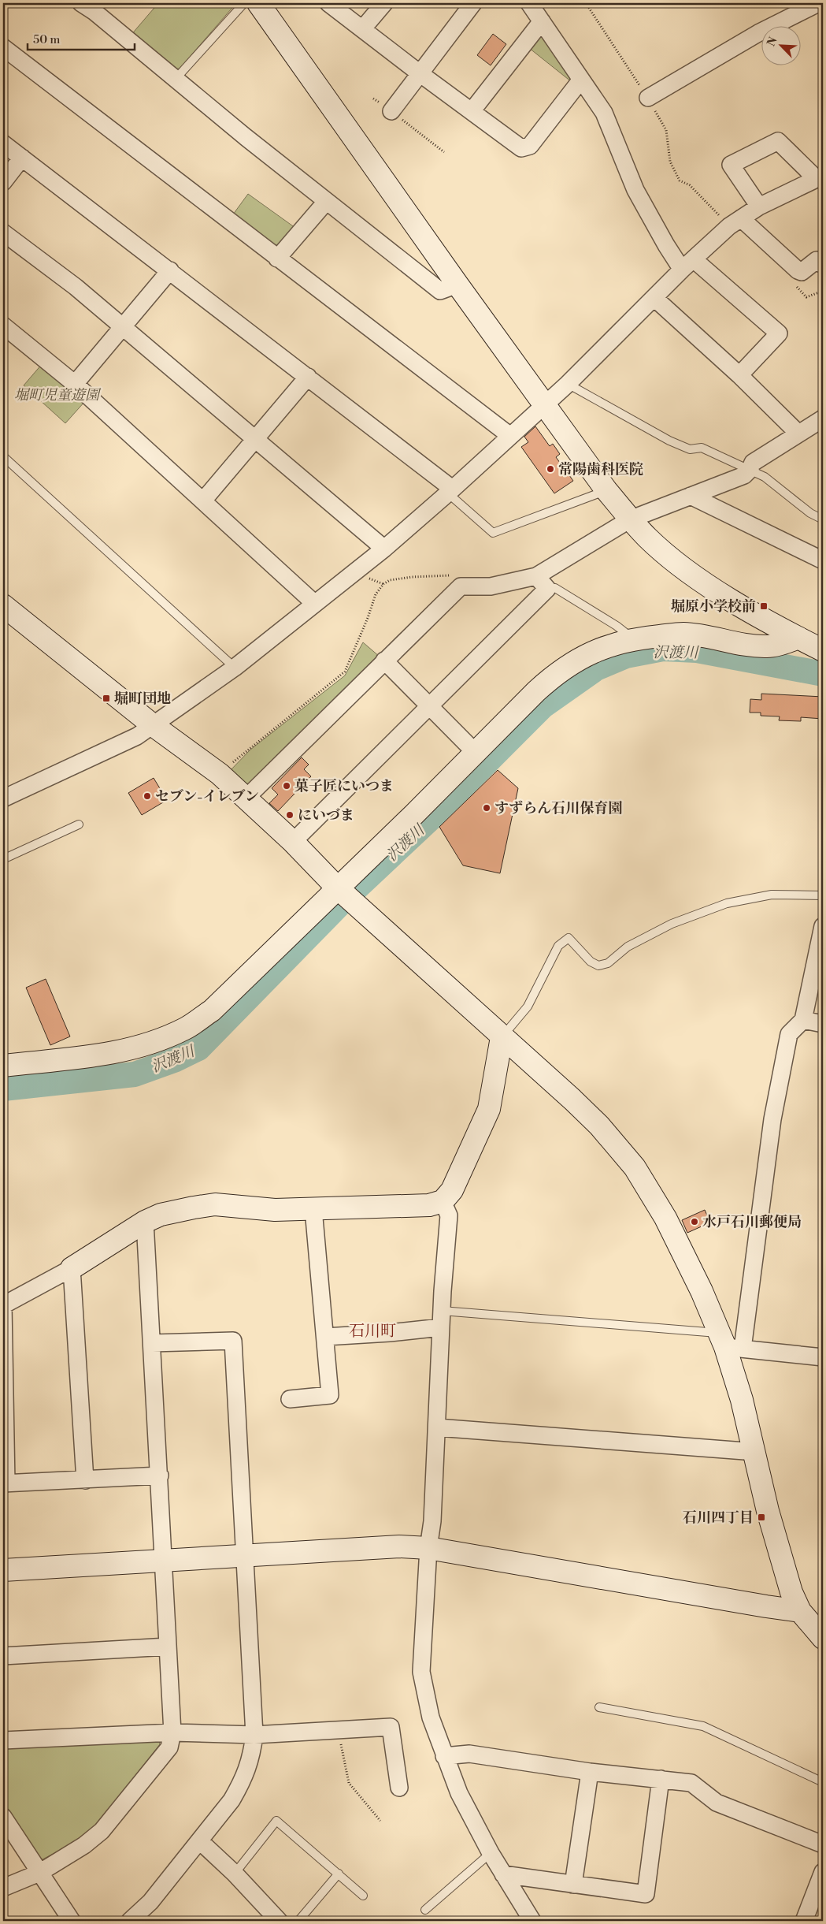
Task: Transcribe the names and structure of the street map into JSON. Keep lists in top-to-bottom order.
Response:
{
  "districts": ["石川町"],
  "water": ["沢渡川"],
  "parks": ["堀町児童遊園"],
  "places": {
    "other": [
      "常陽歯科医院",
      "菓子匠にいつま",
      "セブン-イレブン",
      "すずらん石川保育園",
      "にいづま",
      "水戸石川郵便局"
    ],
    "transit": ["堀原小学校前", "堀町団地", "石川四丁目"]
  },
  "scale_bar": "50 m",
  "north": "top left"
}
